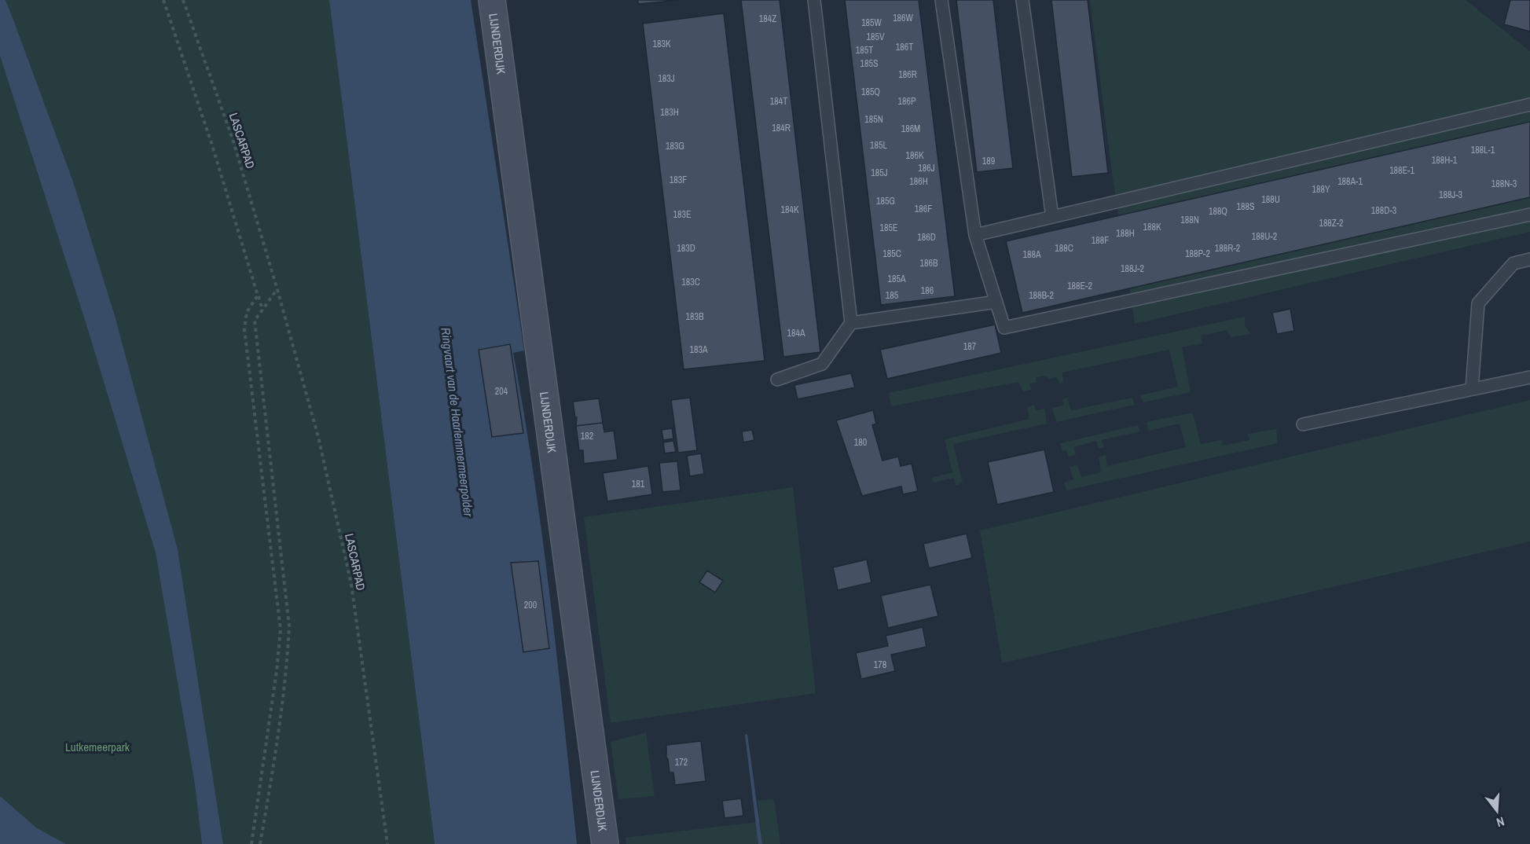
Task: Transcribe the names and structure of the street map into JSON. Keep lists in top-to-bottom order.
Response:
{
  "streets": {
    "street": ["LIJNDERDIJK"],
    "path": ["LASCARPAD"]
  },
  "water": ["Ringvaart van de Haarlemmermeerpolder"],
  "parks": ["Lutkemeerpark"],
  "house_numbers": [
    "186W",
    "184Z",
    "185W",
    "185V",
    "183K",
    "186T",
    "185T",
    "185S",
    "186R",
    "183J",
    "185Q",
    "184T",
    "186P",
    "183H",
    "185N",
    "184R",
    "186M",
    "185L",
    "183G",
    "188L-1",
    "186K",
    "188H-1",
    "189",
    "186J",
    "188E-1",
    "185J",
    "183F",
    "186H",
    "188A-1",
    "188N-3",
    "188Y",
    "188J-3",
    "188U",
    "185G",
    "188S",
    "186F",
    "184K",
    "188D-3",
    "188Q",
    "183E",
    "188N",
    "188Z-2",
    "188K",
    "185E",
    "188H",
    "188U-2",
    "186D",
    "188F",
    "183D",
    "188C",
    "188R-2",
    "185C",
    "188P-2",
    "188A",
    "186B",
    "188J-2",
    "185A",
    "183C",
    "188E-2",
    "186",
    "185",
    "188B-2",
    "183B",
    "184A",
    "187",
    "183A",
    "204",
    "182",
    "180",
    "181",
    "200",
    "178",
    "172"
  ],
  "north": "bottom"
}
